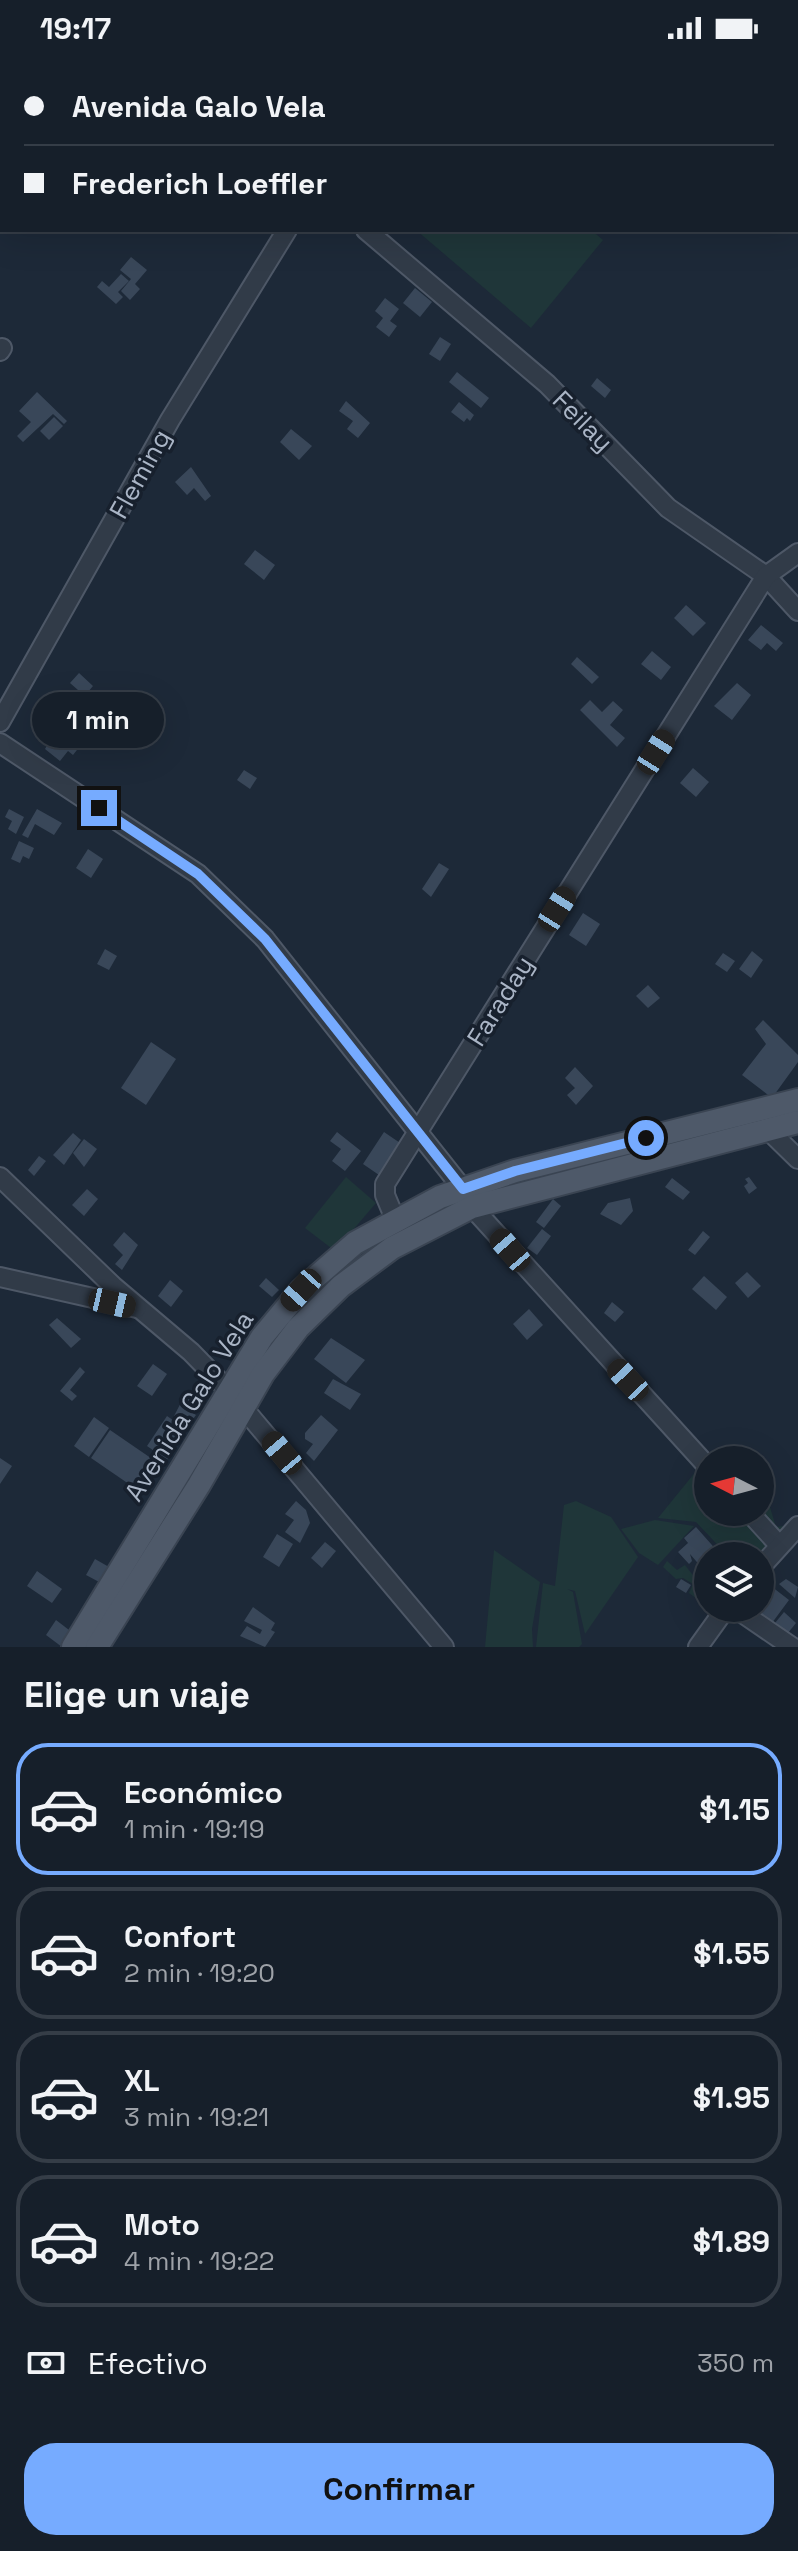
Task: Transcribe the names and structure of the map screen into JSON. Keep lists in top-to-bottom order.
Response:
{
  "streets": {
    "main road": ["Avenida Galo Vela"],
    "street": ["Feilay", "Fleming", "Faraday"]
  },
  "crossings": [
    ["Feilay", "Faraday"],
    ["Faraday", "Avenida Galo Vela"]
  ],
  "north": "left",
  "page": {
    "status": "19:17",
    "banner": ["Avenida Galo Vela", "Frederich Loeffler"],
    "bubble": "1 min",
    "heading": "Elige un viaje",
    "list": [
      {
        "name": "Económico",
        "note": "1 min · 19:19",
        "value": "$1.15"
      },
      {
        "name": "Confort",
        "note": "2 min · 19:20",
        "value": "$1.55"
      },
      {
        "name": "XL",
        "note": "3 min · 19:21",
        "value": "$1.95"
      },
      {
        "name": "Moto",
        "note": "4 min · 19:22",
        "value": "$1.89"
      }
    ],
    "pay": ["Efectivo", "350 m"],
    "buttons": "Confirmar"
  }
}
